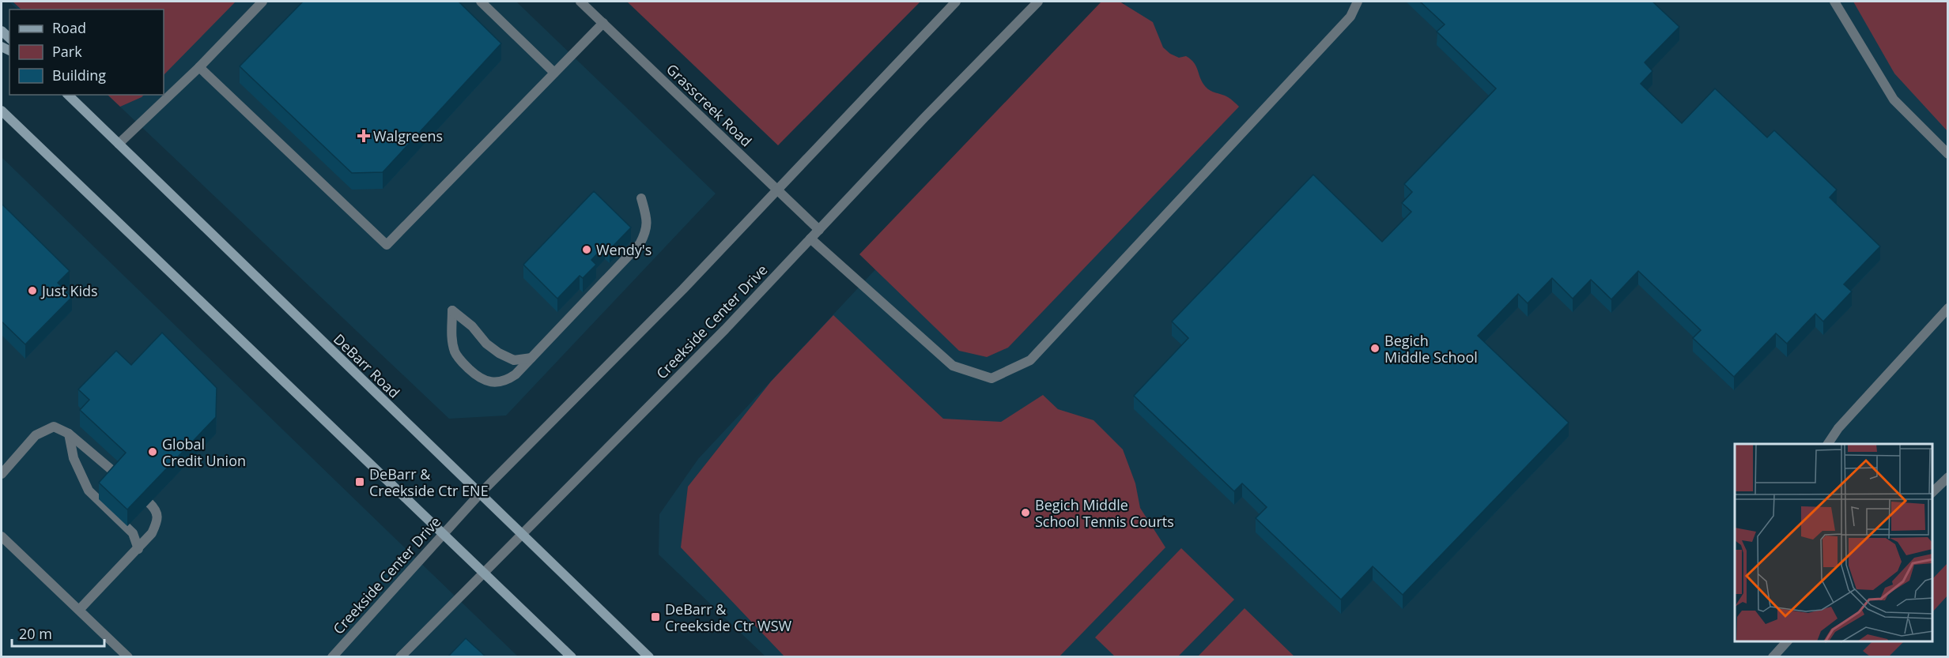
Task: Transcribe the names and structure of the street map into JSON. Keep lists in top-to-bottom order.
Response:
{
  "streets": {
    "main road": ["DeBarr Road"],
    "street": ["Grasscreek Road", "Creekside Center Drive"]
  },
  "crossings": [
    ["Grasscreek Road", "Creekside Center Drive"],
    ["Creekside Center Drive", "DeBarr Road"]
  ],
  "places": {
    "health": ["Walgreens"],
    "other": [
      "Wendy's",
      "Just Kids",
      "Begich Middle School",
      "Global Credit Union",
      "Begich Middle School Tennis Courts"
    ],
    "transit": ["DeBarr & Creekside Ctr ENE", "DeBarr & Creekside Ctr WSW"]
  },
  "legend": ["Road", "Park", "Building"],
  "scale_bar": "20 m"
}
